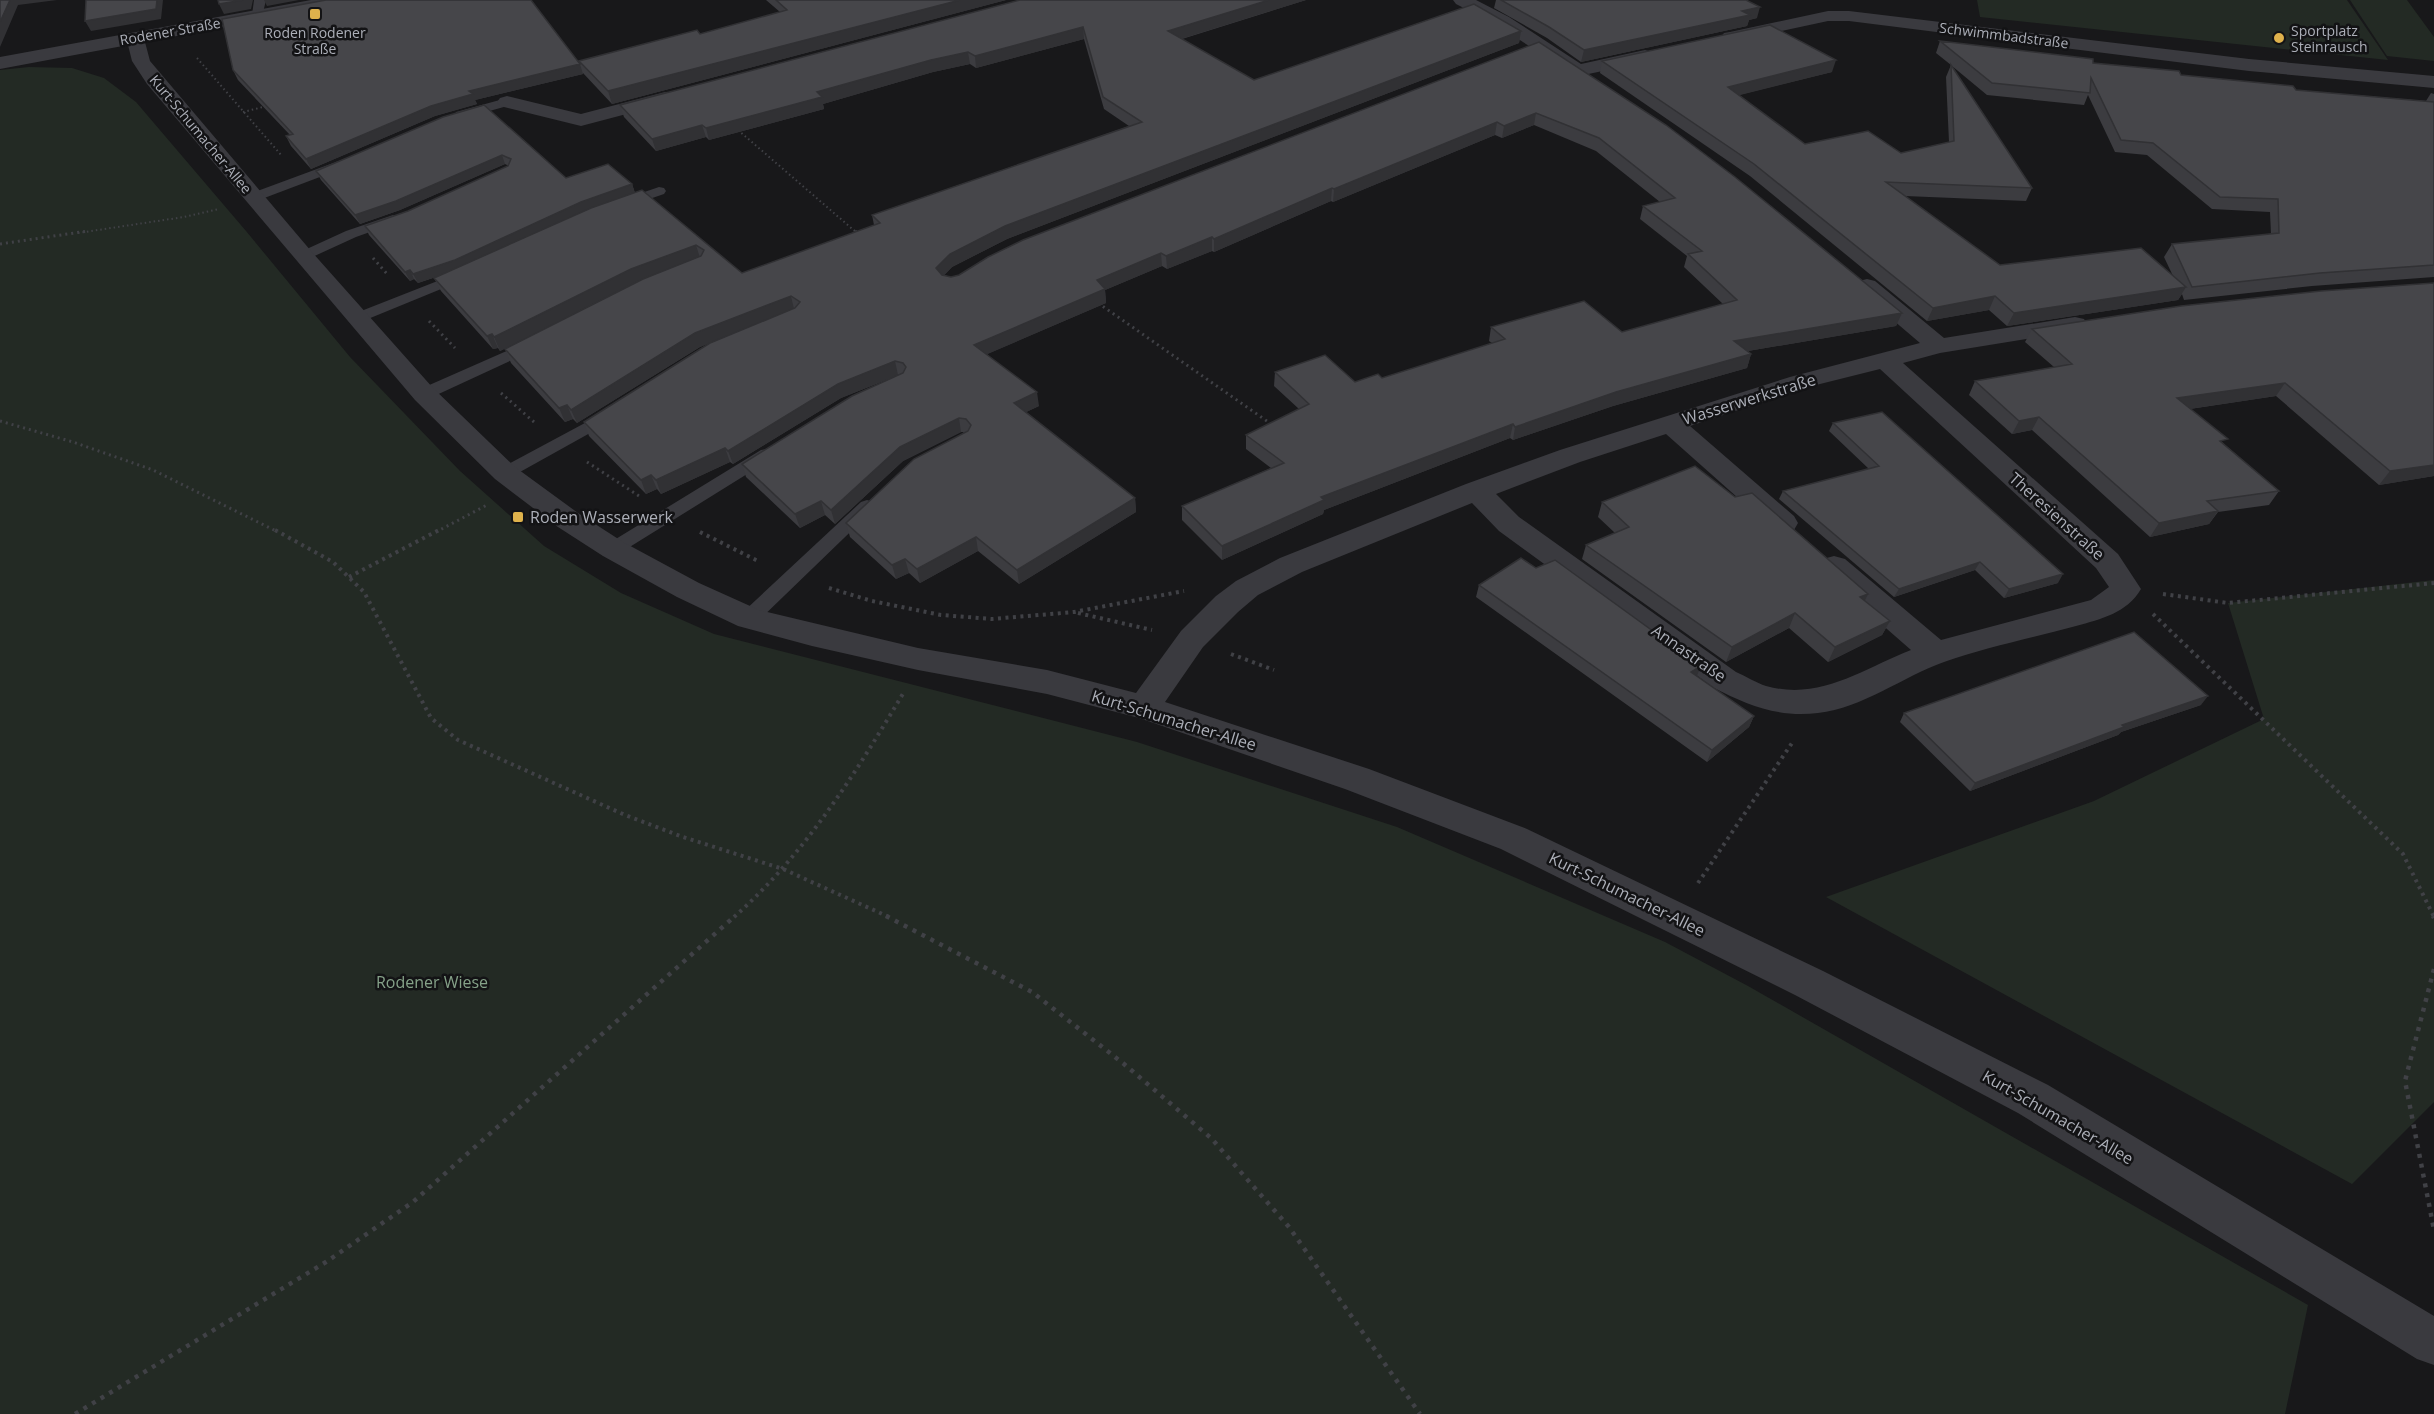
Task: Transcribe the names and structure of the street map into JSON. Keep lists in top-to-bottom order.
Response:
{
  "streets": {
    "street": [
      "Rodener Straße",
      "Schwimmbadstraße",
      "Kurt-Schumacher-Allee",
      "Wasserwerkstraße",
      "Theresienstraße",
      "Annastraße"
    ]
  },
  "crossings": [
    ["Rodener Straße", "Kurt-Schumacher-Allee"],
    ["Kurt-Schumacher-Allee", "Wasserwerkstraße"],
    ["Wasserwerkstraße", "Theresienstraße"],
    ["Wasserwerkstraße", "Annastraße"]
  ],
  "parks": ["Rodener Wiese"],
  "places": {
    "transit": ["Roden Rodener Straße", "Roden Wasserwerk"],
    "other": ["Sportplatz Steinrausch"]
  }
}
